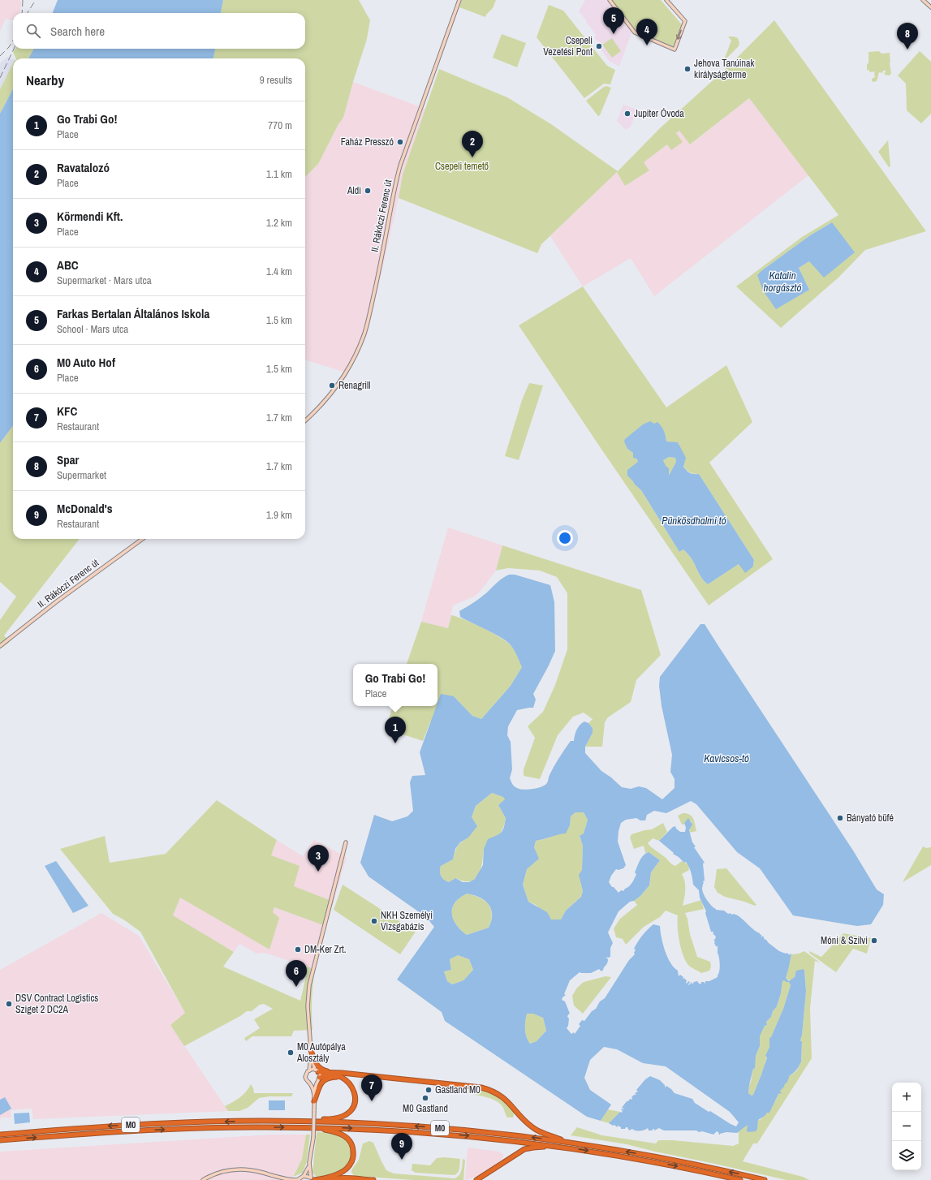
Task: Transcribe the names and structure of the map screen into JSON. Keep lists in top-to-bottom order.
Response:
{
  "streets": {
    "highway": ["M0"],
    "main road": ["II. Rákóczi Ferenc út"]
  },
  "water": ["Katalin horgásztó", "Pünkösdhalmi tó", "Kavicsos-tó"],
  "parks": ["Csepeli temető"],
  "places": [
    "Csepeli Vezetési Pont",
    "Jehova Tanúinak királyságterme",
    "Jupiter Óvoda",
    "Faház Presszó",
    "Aldi",
    "Renagrill",
    "Bányató büfé",
    "NKH Személyi Vizsgabázis",
    "Móni & Szilvi",
    "DM-Ker Zrt.",
    "DSV Contract Logistics Sziget 2 DC2A",
    "M0 Autópálya Alosztály",
    "Gastland M0",
    "M0 Gastland"
  ],
  "page": {
    "pins": [
      "5",
      "4",
      "8",
      "2",
      "1",
      "3",
      "6",
      "7",
      "9"
    ],
    "search": "Search here",
    "heading": ["Nearby", "9 results"],
    "list": [
      {
        "mark": "1",
        "name": "Go Trabi Go!",
        "note": "Place",
        "value": "770 m"
      },
      {
        "mark": "2",
        "name": "Ravatalozó",
        "note": "Place",
        "value": "1.1 km"
      },
      {
        "mark": "3",
        "name": "Körmendi Kft.",
        "note": "Place",
        "value": "1.2 km"
      },
      {
        "mark": "4",
        "name": "ABC",
        "note": "Supermarket · Mars utca",
        "value": "1.4 km"
      },
      {
        "mark": "5",
        "name": "Farkas Bertalan Általános Iskola",
        "note": "School · Mars utca",
        "value": "1.5 km"
      },
      {
        "mark": "6",
        "name": "M0 Auto Hof",
        "note": "Place",
        "value": "1.5 km"
      },
      {
        "mark": "7",
        "name": "KFC",
        "note": "Restaurant",
        "value": "1.7 km"
      },
      {
        "mark": "8",
        "name": "Spar",
        "note": "Supermarket",
        "value": "1.7 km"
      },
      {
        "mark": "9",
        "name": "McDonald's",
        "note": "Restaurant",
        "value": "1.9 km"
      }
    ],
    "popup": ["Go Trabi Go!", "Place"],
    "map_buttons": ["+", "−"]
  }
}
